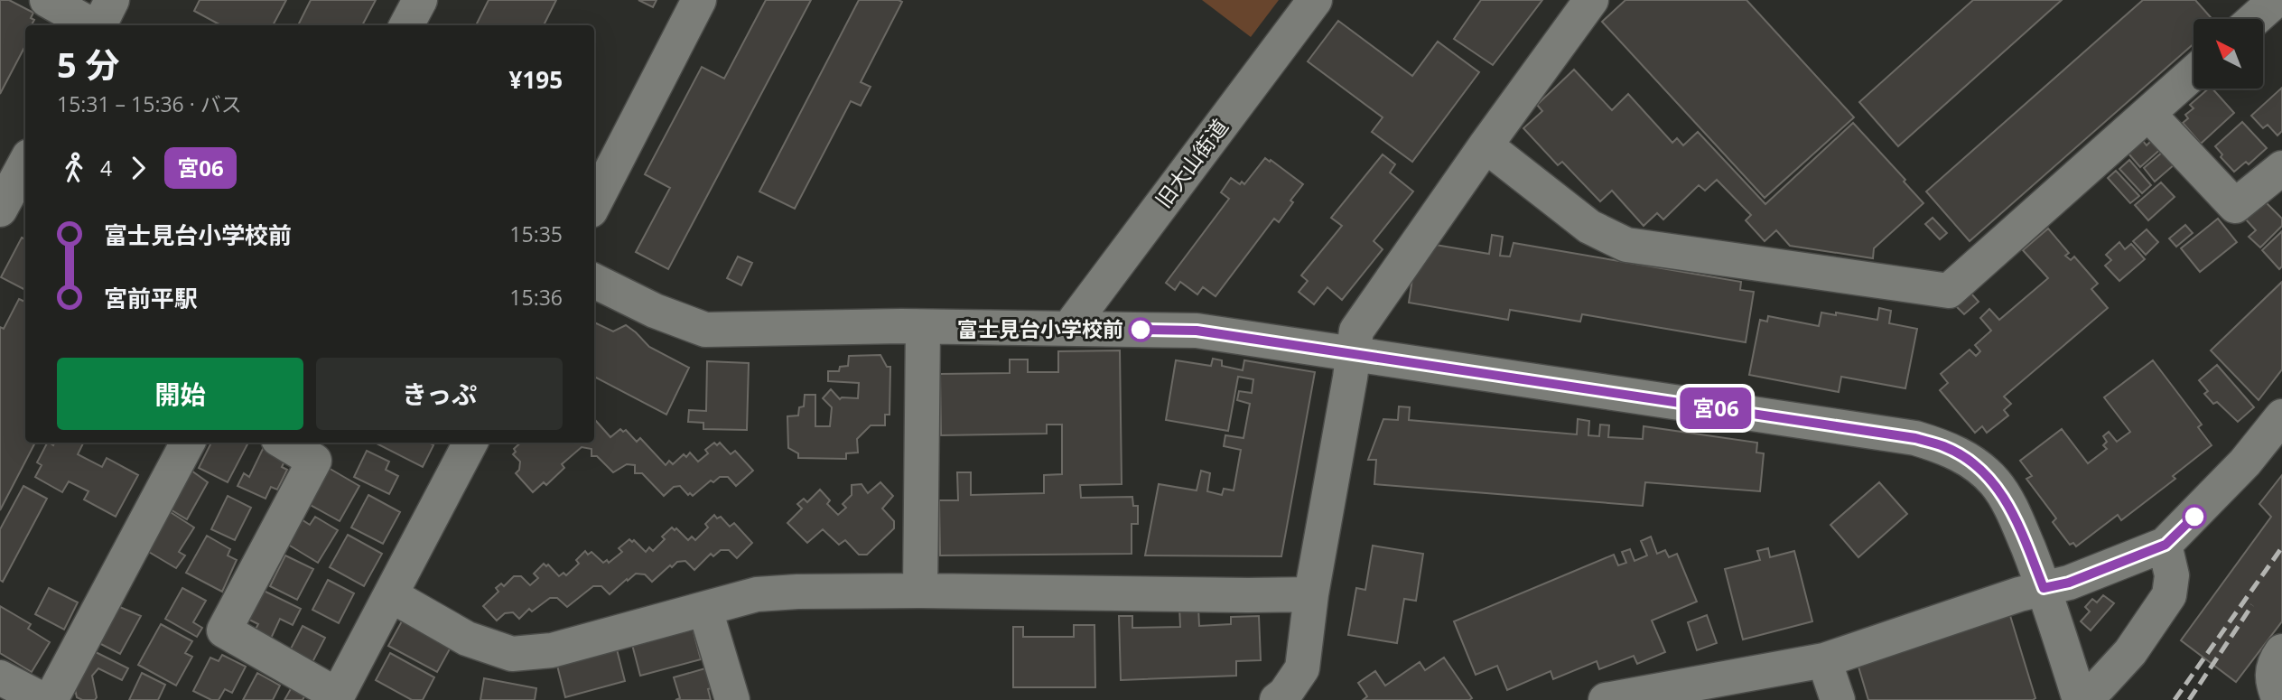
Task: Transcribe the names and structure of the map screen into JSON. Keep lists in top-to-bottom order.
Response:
{
  "streets": {
    "street": ["旧大山街道"]
  },
  "places": ["富士見台小学校前"],
  "lines": ["bus line 宮06"],
  "north": "top left",
  "page": {
    "on_map": "宮06",
    "heading": ["5 分", "15:31 – 15:36 · バス", "¥195"],
    "legs": ["4", "宮06"],
    "list": [
      {
        "name": "富士見台小学校前",
        "value": "15:35"
      },
      {
        "name": "宮前平駅",
        "value": "15:36"
      }
    ],
    "buttons": ["開始", "きっぷ"]
  }
}
